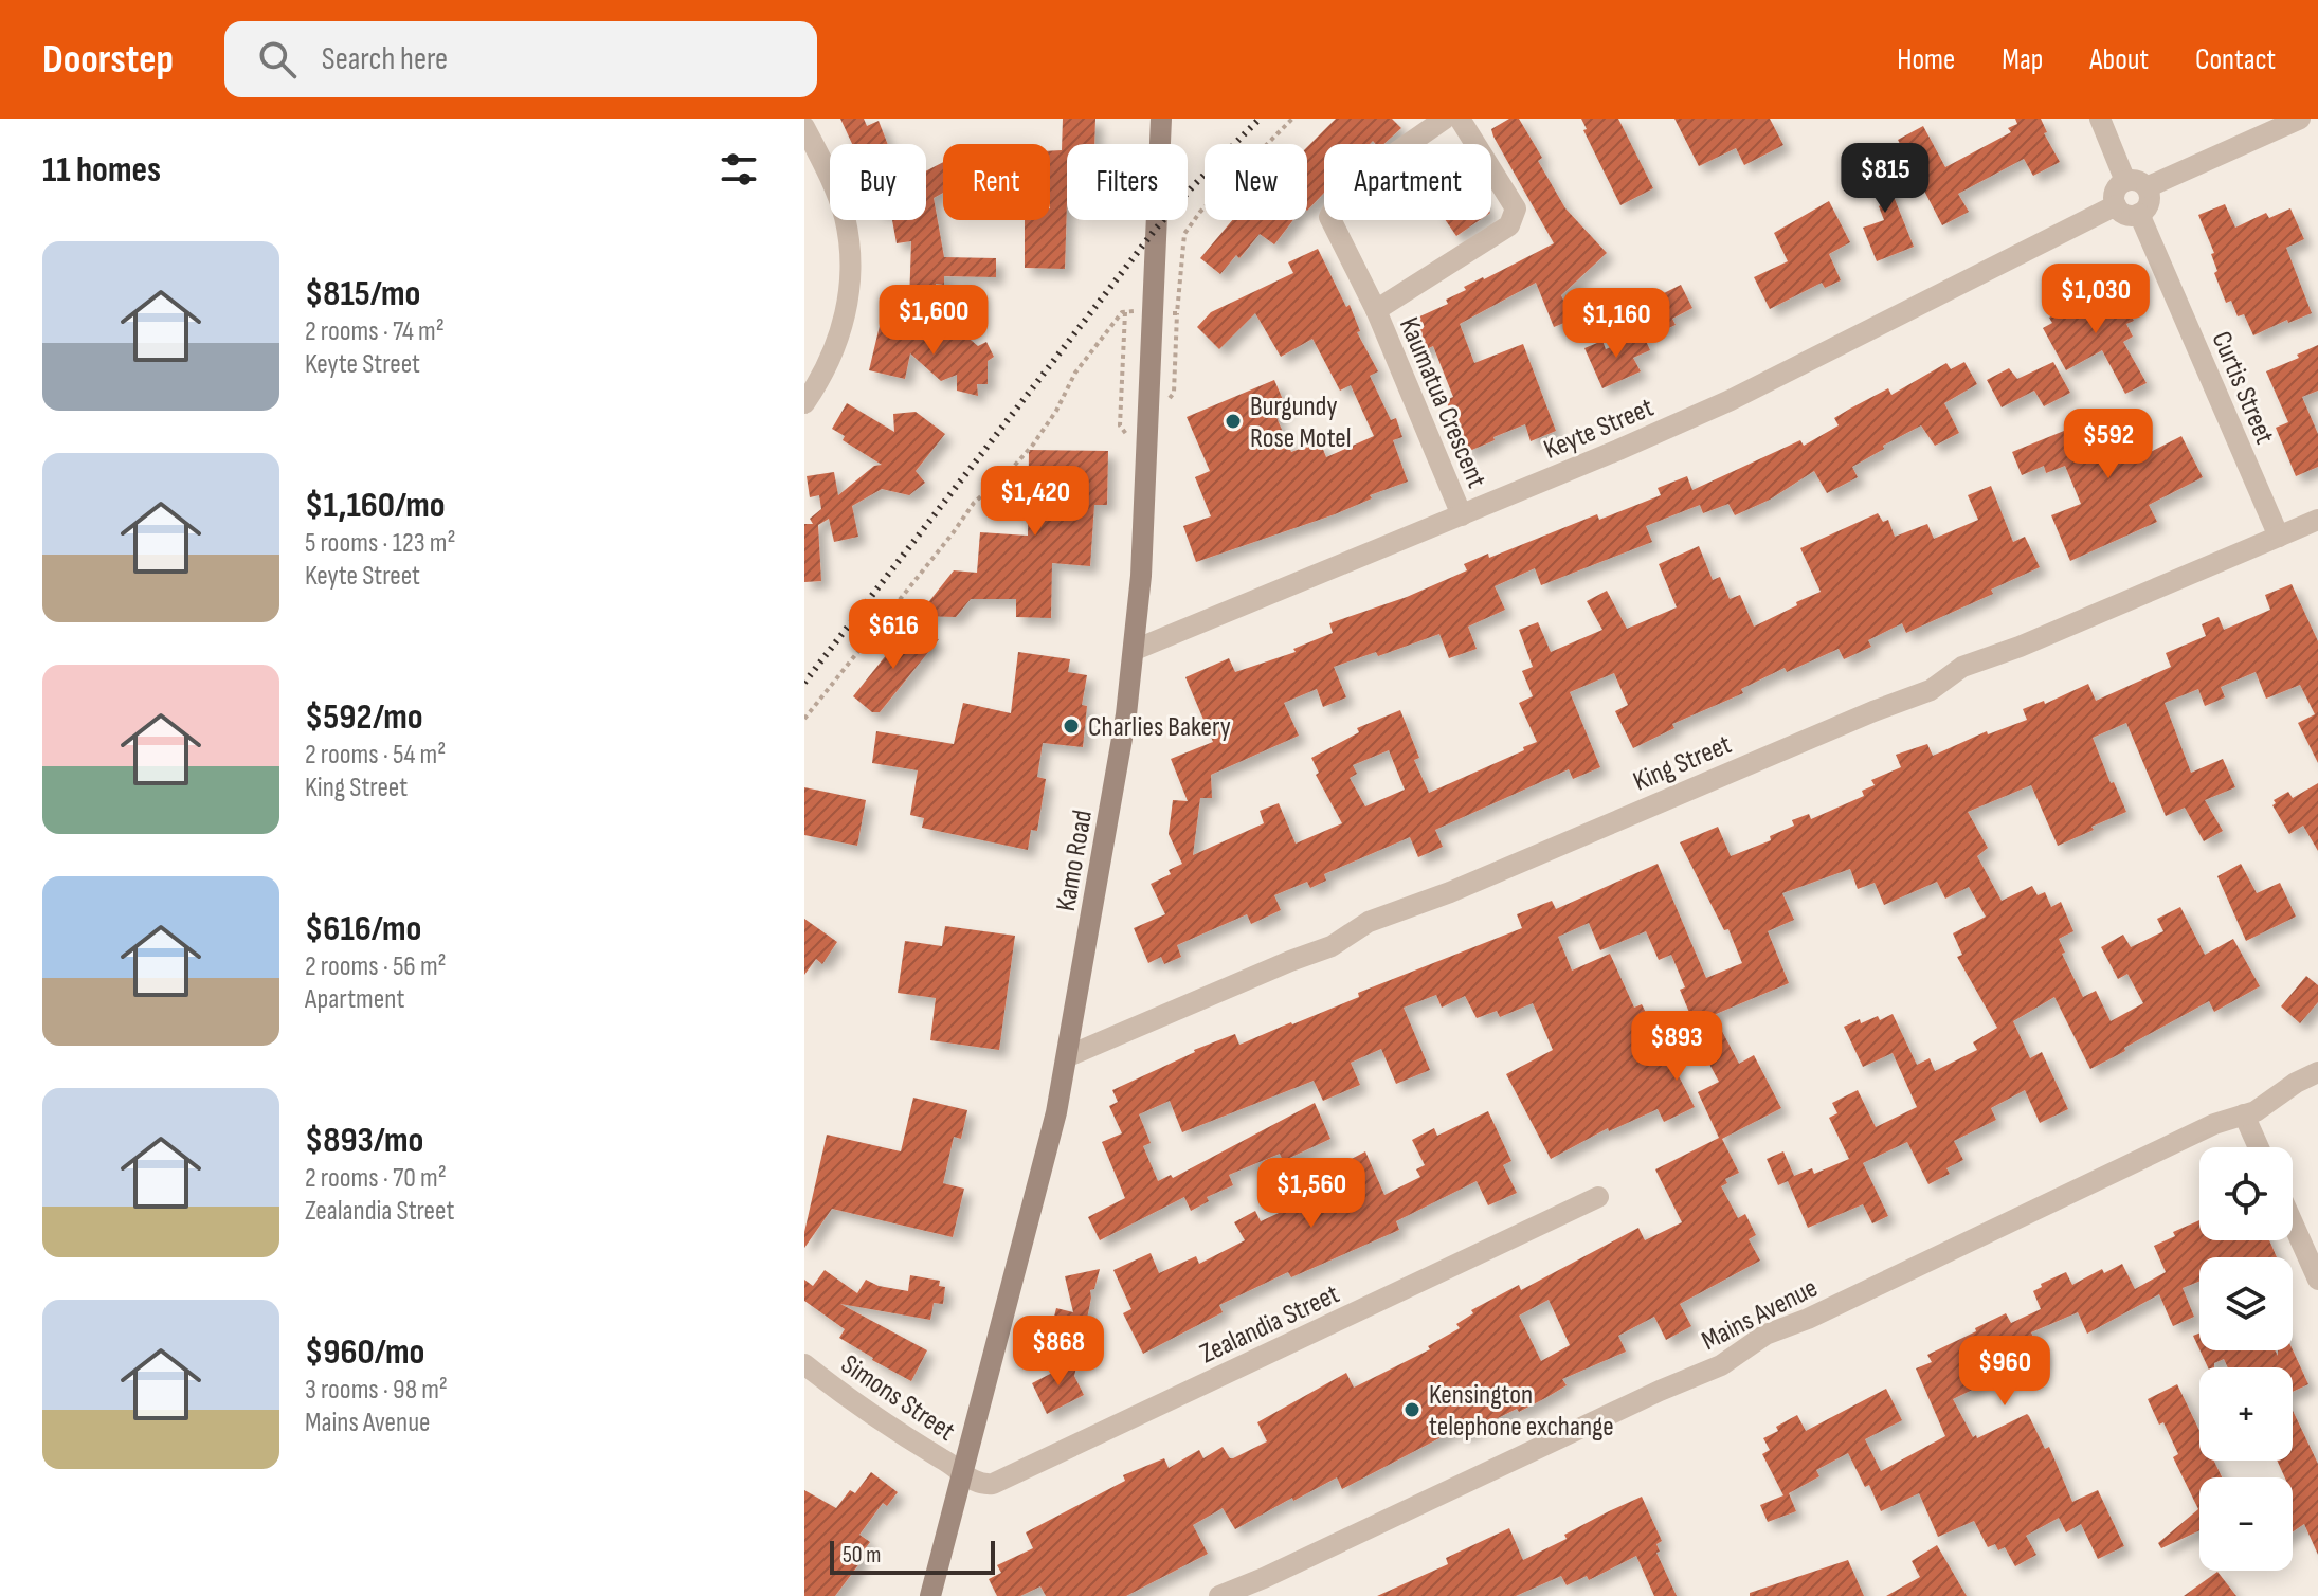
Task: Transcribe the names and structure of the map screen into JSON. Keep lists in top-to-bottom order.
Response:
{
  "streets": {
    "main road": ["Kamo Road"],
    "street": [
      "Curtis Street",
      "Kaumatua Crescent",
      "Keyte Street",
      "King Street",
      "Mains Avenue",
      "Zealandia Street",
      "Simons Street"
    ]
  },
  "crossings": [
    ["Curtis Street", "Keyte Street"],
    ["Curtis Street", "King Street"],
    ["Kaumatua Crescent", "Keyte Street"],
    ["Keyte Street", "Kamo Road"],
    ["King Street", "Kamo Road"],
    ["Kamo Road", "Zealandia Street"],
    ["Kamo Road", "Simons Street"],
    ["Zealandia Street", "Simons Street"]
  ],
  "places": ["Burgundy Rose Motel", "Charlies Bakery", "Kensington telephone exchange"],
  "scale_bar": "50 m",
  "page": {
    "header": "Doorstep",
    "search": "Search here",
    "nav": [
      "Home",
      "Map",
      "About",
      "Contact"
    ],
    "heading": "11 homes",
    "price": [
      "$815",
      "$1,030",
      "$1,600",
      "$1,160",
      "$592",
      "$1,420",
      "$616",
      "$893",
      "$1,560",
      "$868",
      "$960"
    ],
    "chip": [
      "Buy",
      "Rent",
      "Filters",
      "New",
      "Apartment"
    ],
    "list": [
      {
        "name": "$815/mo",
        "note": "2 rooms · 74 m² · Keyte Street"
      },
      {
        "name": "$1,160/mo",
        "note": "5 rooms · 123 m² · Keyte Street"
      },
      {
        "name": "$592/mo",
        "note": "2 rooms · 54 m² · King Street"
      },
      {
        "name": "$616/mo",
        "note": "2 rooms · 56 m² · Apartment"
      },
      {
        "name": "$893/mo",
        "note": "2 rooms · 70 m² · Zealandia Street"
      },
      {
        "name": "$960/mo",
        "note": "3 rooms · 98 m² · Mains Avenue"
      }
    ],
    "map_buttons": ["+", "−"],
    "scale": "50 m"
  }
}
